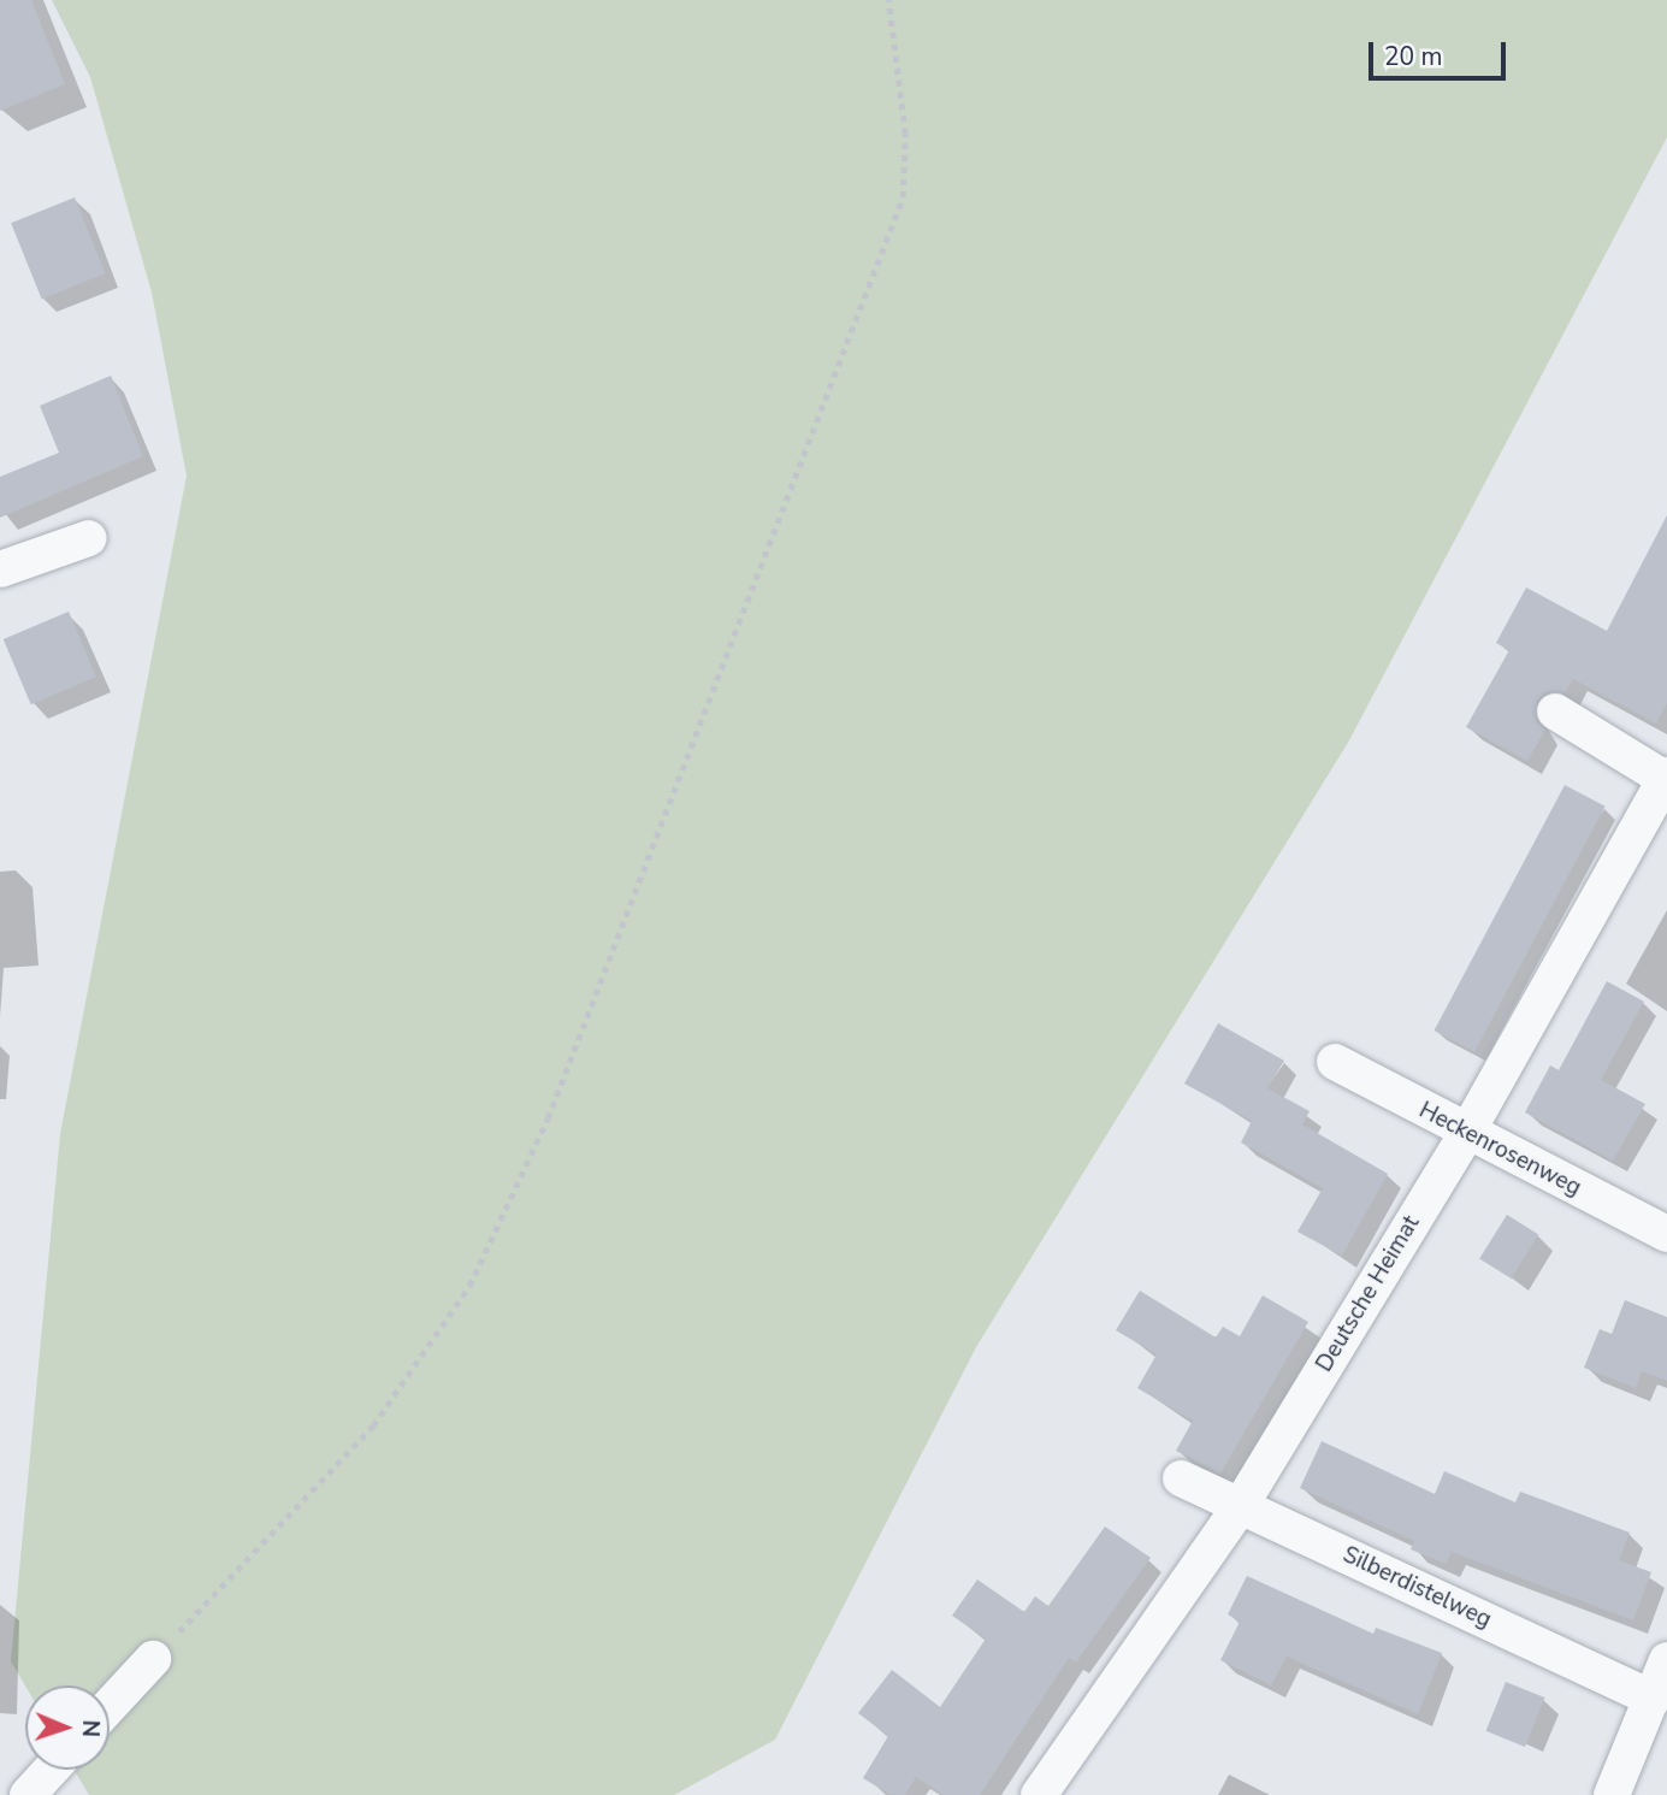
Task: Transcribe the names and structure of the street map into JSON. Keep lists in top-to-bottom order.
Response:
{
  "streets": {
    "street": ["Heckenrosenweg", "Deutsche Heimat", "Silberdistelweg"]
  },
  "crossings": [
    ["Heckenrosenweg", "Deutsche Heimat"],
    ["Deutsche Heimat", "Silberdistelweg"]
  ],
  "scale_bar": "20 m",
  "north": "right"
}
